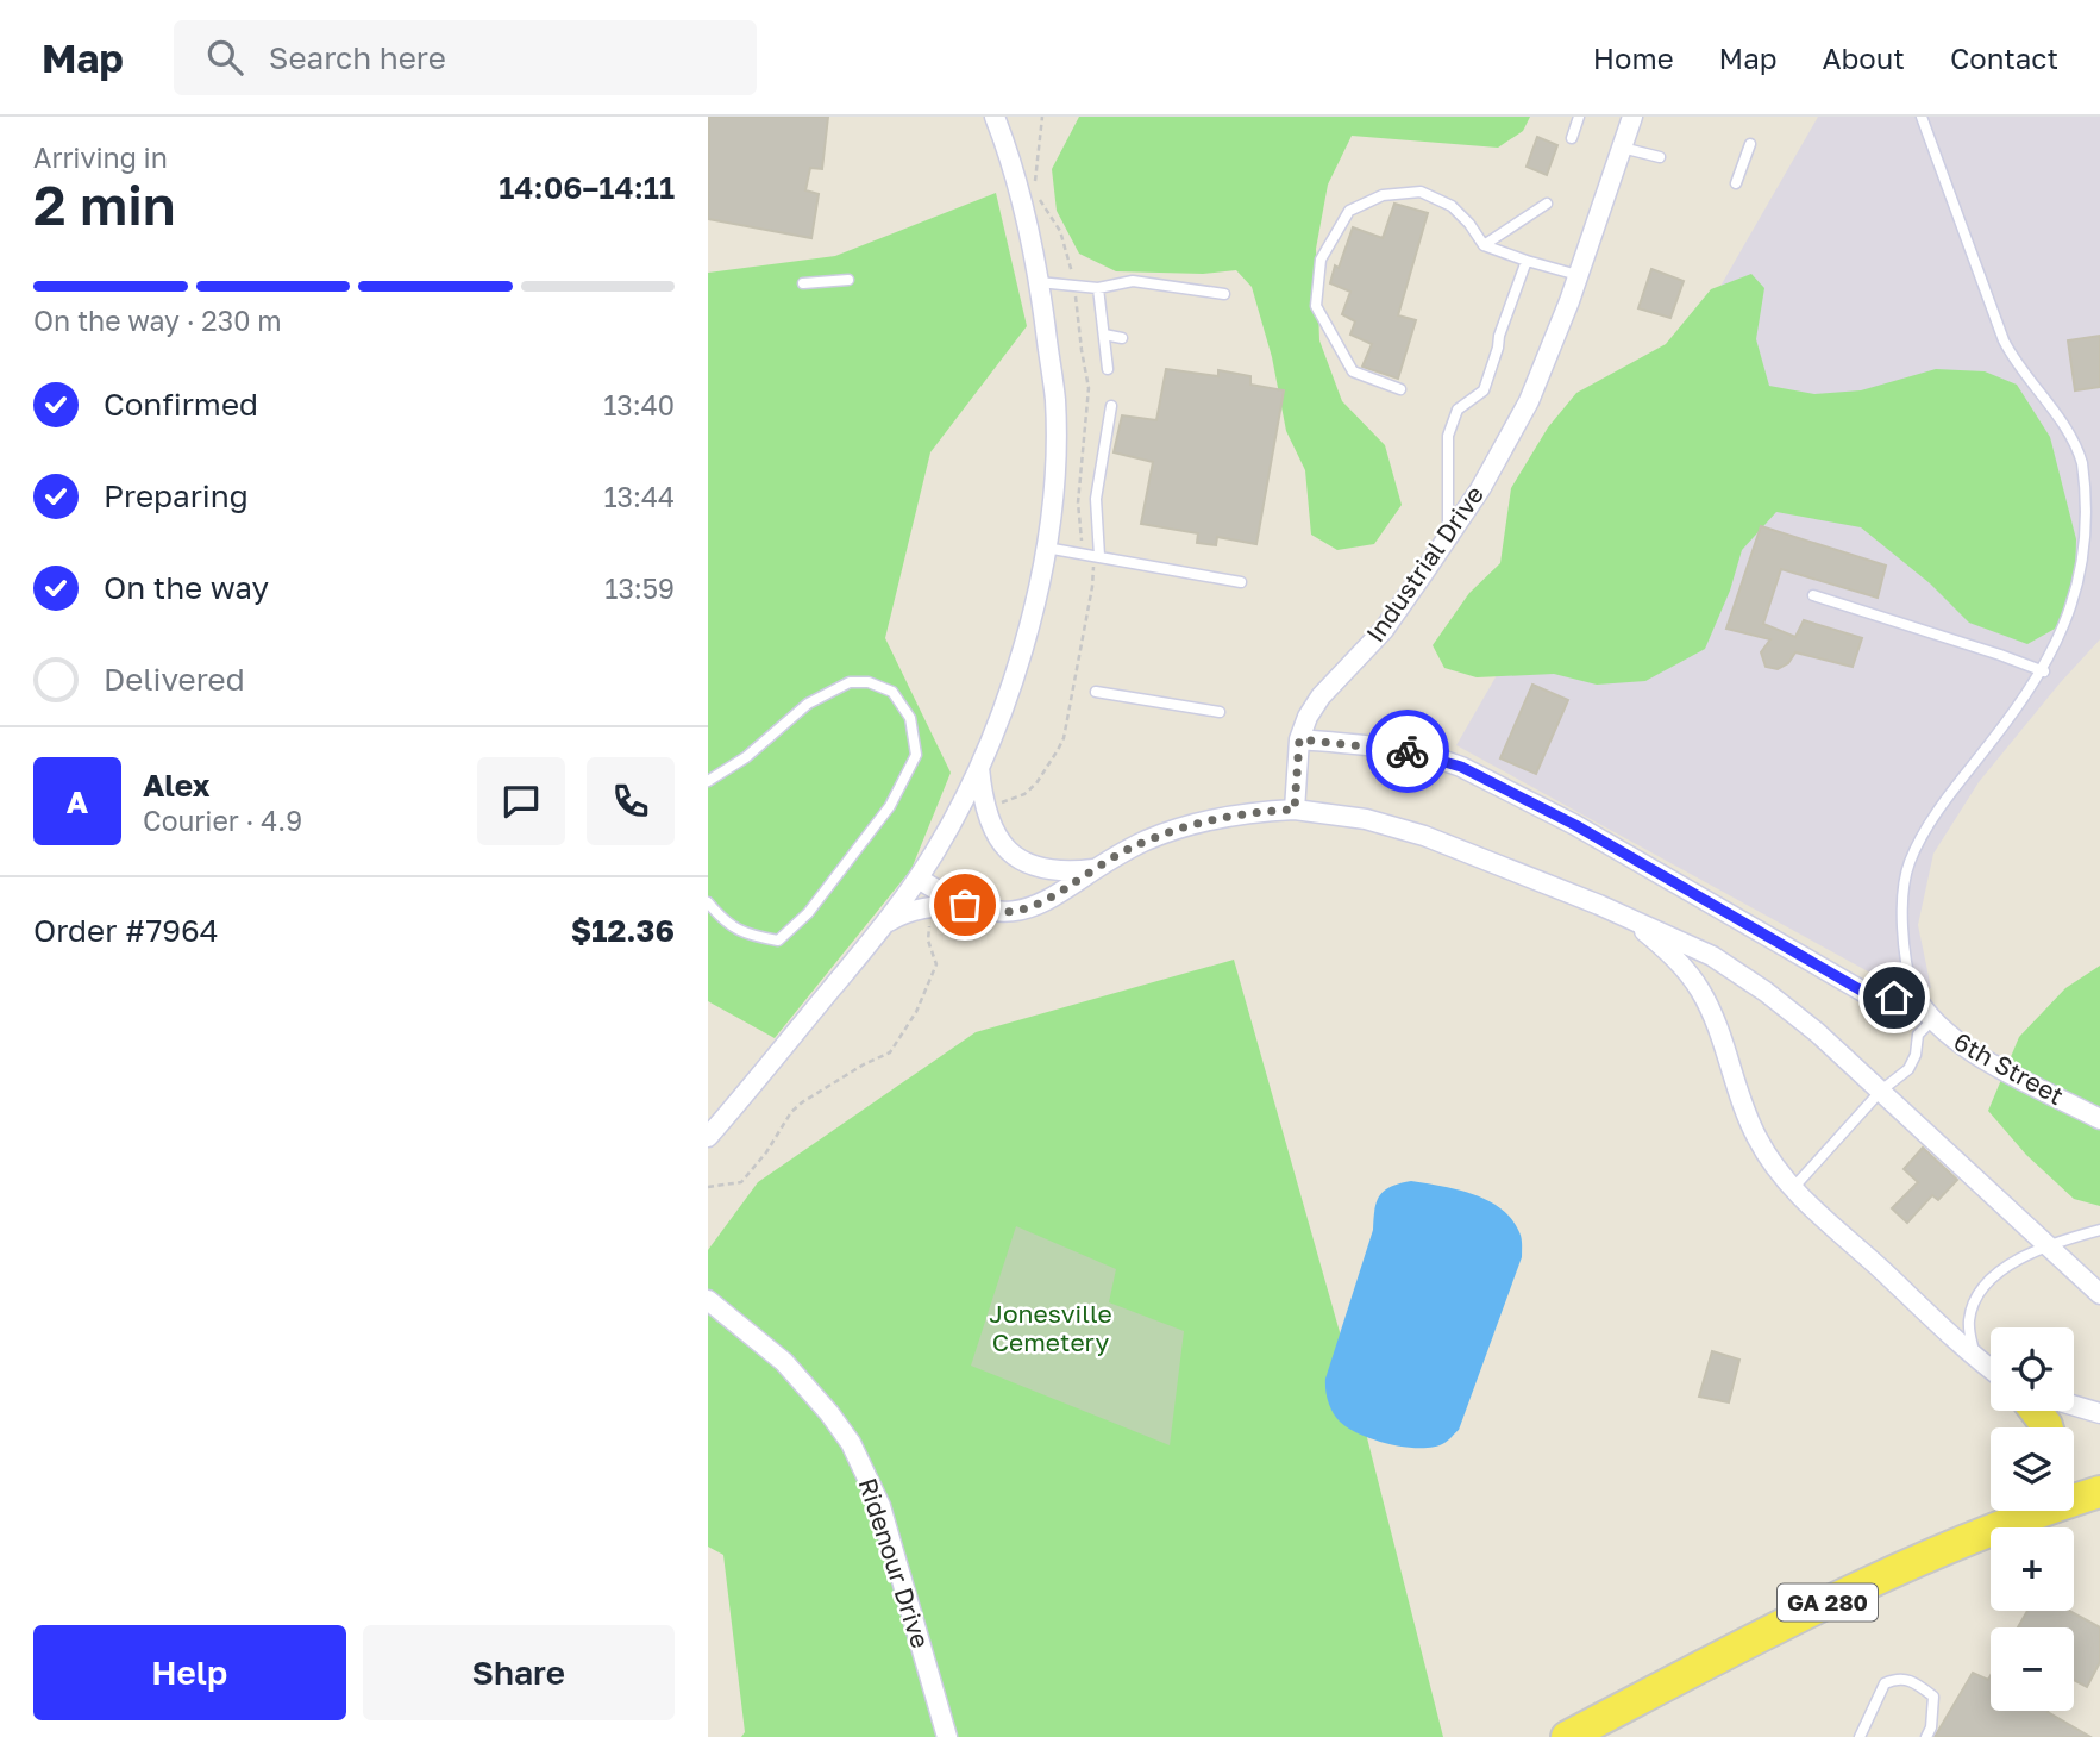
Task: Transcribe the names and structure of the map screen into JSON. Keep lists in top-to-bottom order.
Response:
{
  "streets": {
    "main road": ["GA 280"],
    "street": ["Industrial Drive", "6th Street", "Ridenour Drive"]
  },
  "parks": ["Jonesville Cemetery"],
  "page": {
    "header": "Map",
    "search": "Search here",
    "nav": [
      "Home",
      "Map",
      "About",
      "Contact"
    ],
    "heading": ["2 min", "Arriving in", "14:06–14:11"],
    "panel": [
      "Alex",
      "Courier · 4.9",
      "Order #7964",
      "$12.36"
    ],
    "bar": "On the way · 230 m",
    "list": [
      ["Confirmed", "13:40"],
      ["Preparing", "13:44"],
      ["On the way", "13:59"],
      "Delivered"
    ],
    "round": "A",
    "map_buttons": ["+", "−"],
    "buttons": ["Help", "Share"]
  }
}
